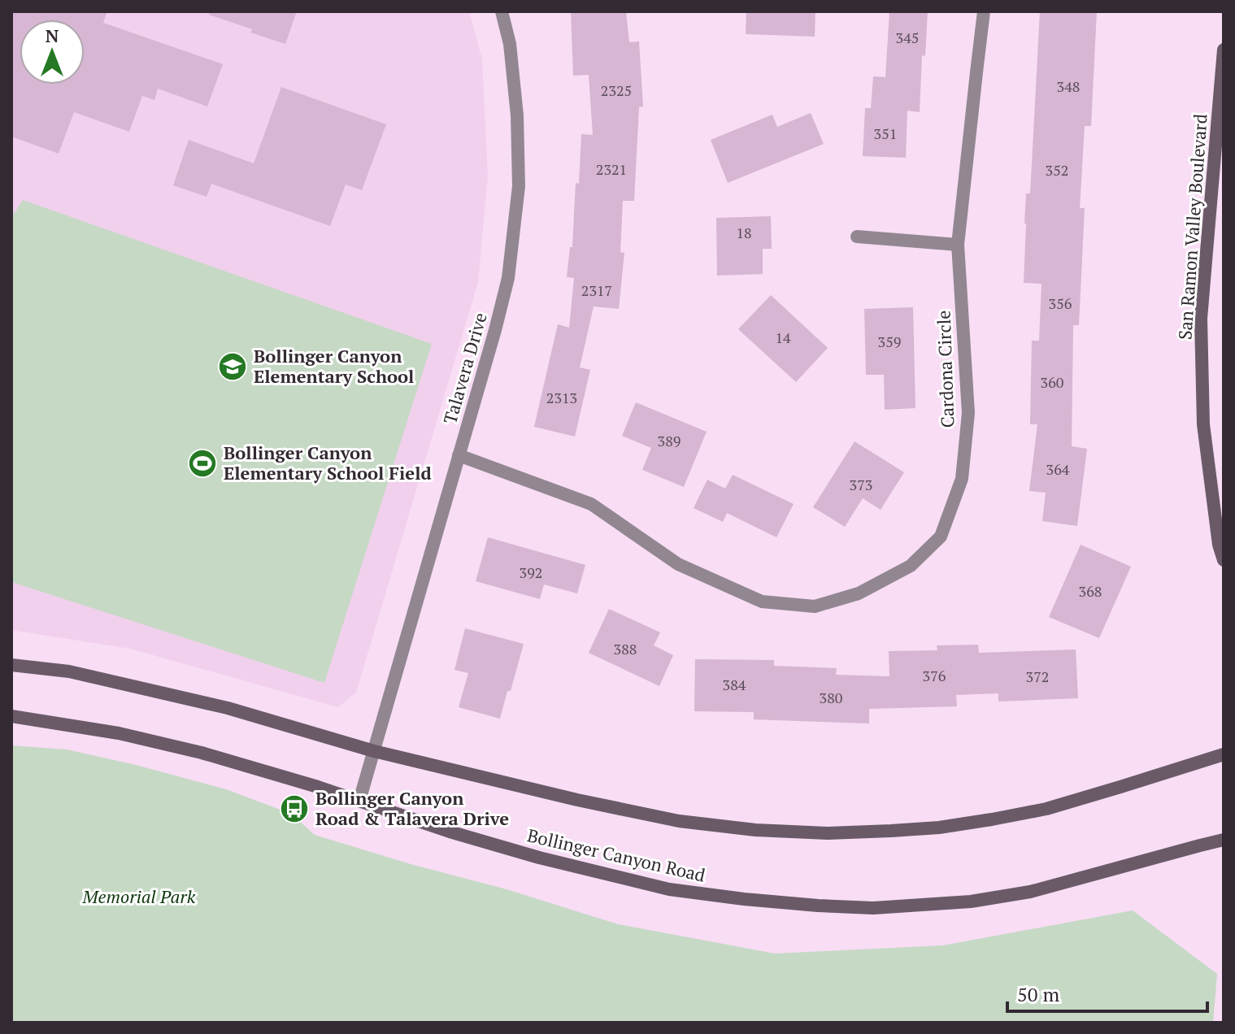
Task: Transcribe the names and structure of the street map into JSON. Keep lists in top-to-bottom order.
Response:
{
  "streets": {
    "main road": ["San Ramon Valley Boulevard", "Bollinger Canyon Road"],
    "street": ["Talavera Drive", "Cardona Circle"]
  },
  "crossings": [
    ["Talavera Drive", "Cardona Circle"],
    ["Talavera Drive", "Bollinger Canyon Road"]
  ],
  "parks": ["Memorial Park"],
  "places": {
    "school or university": ["Bollinger Canyon Elementary School"],
    "sports": ["Bollinger Canyon Elementary School Field"],
    "bus stop": ["Bollinger Canyon Road & Talavera Drive"]
  },
  "house_numbers": [
    "345",
    "348",
    "2325",
    "351",
    "2321",
    "352",
    "18",
    "2317",
    "356",
    "14",
    "359",
    "360",
    "2313",
    "389",
    "364",
    "373",
    "392",
    "368",
    "388",
    "376",
    "372",
    "384",
    "380"
  ],
  "scale_bar": "50 m",
  "north": "top"
}
